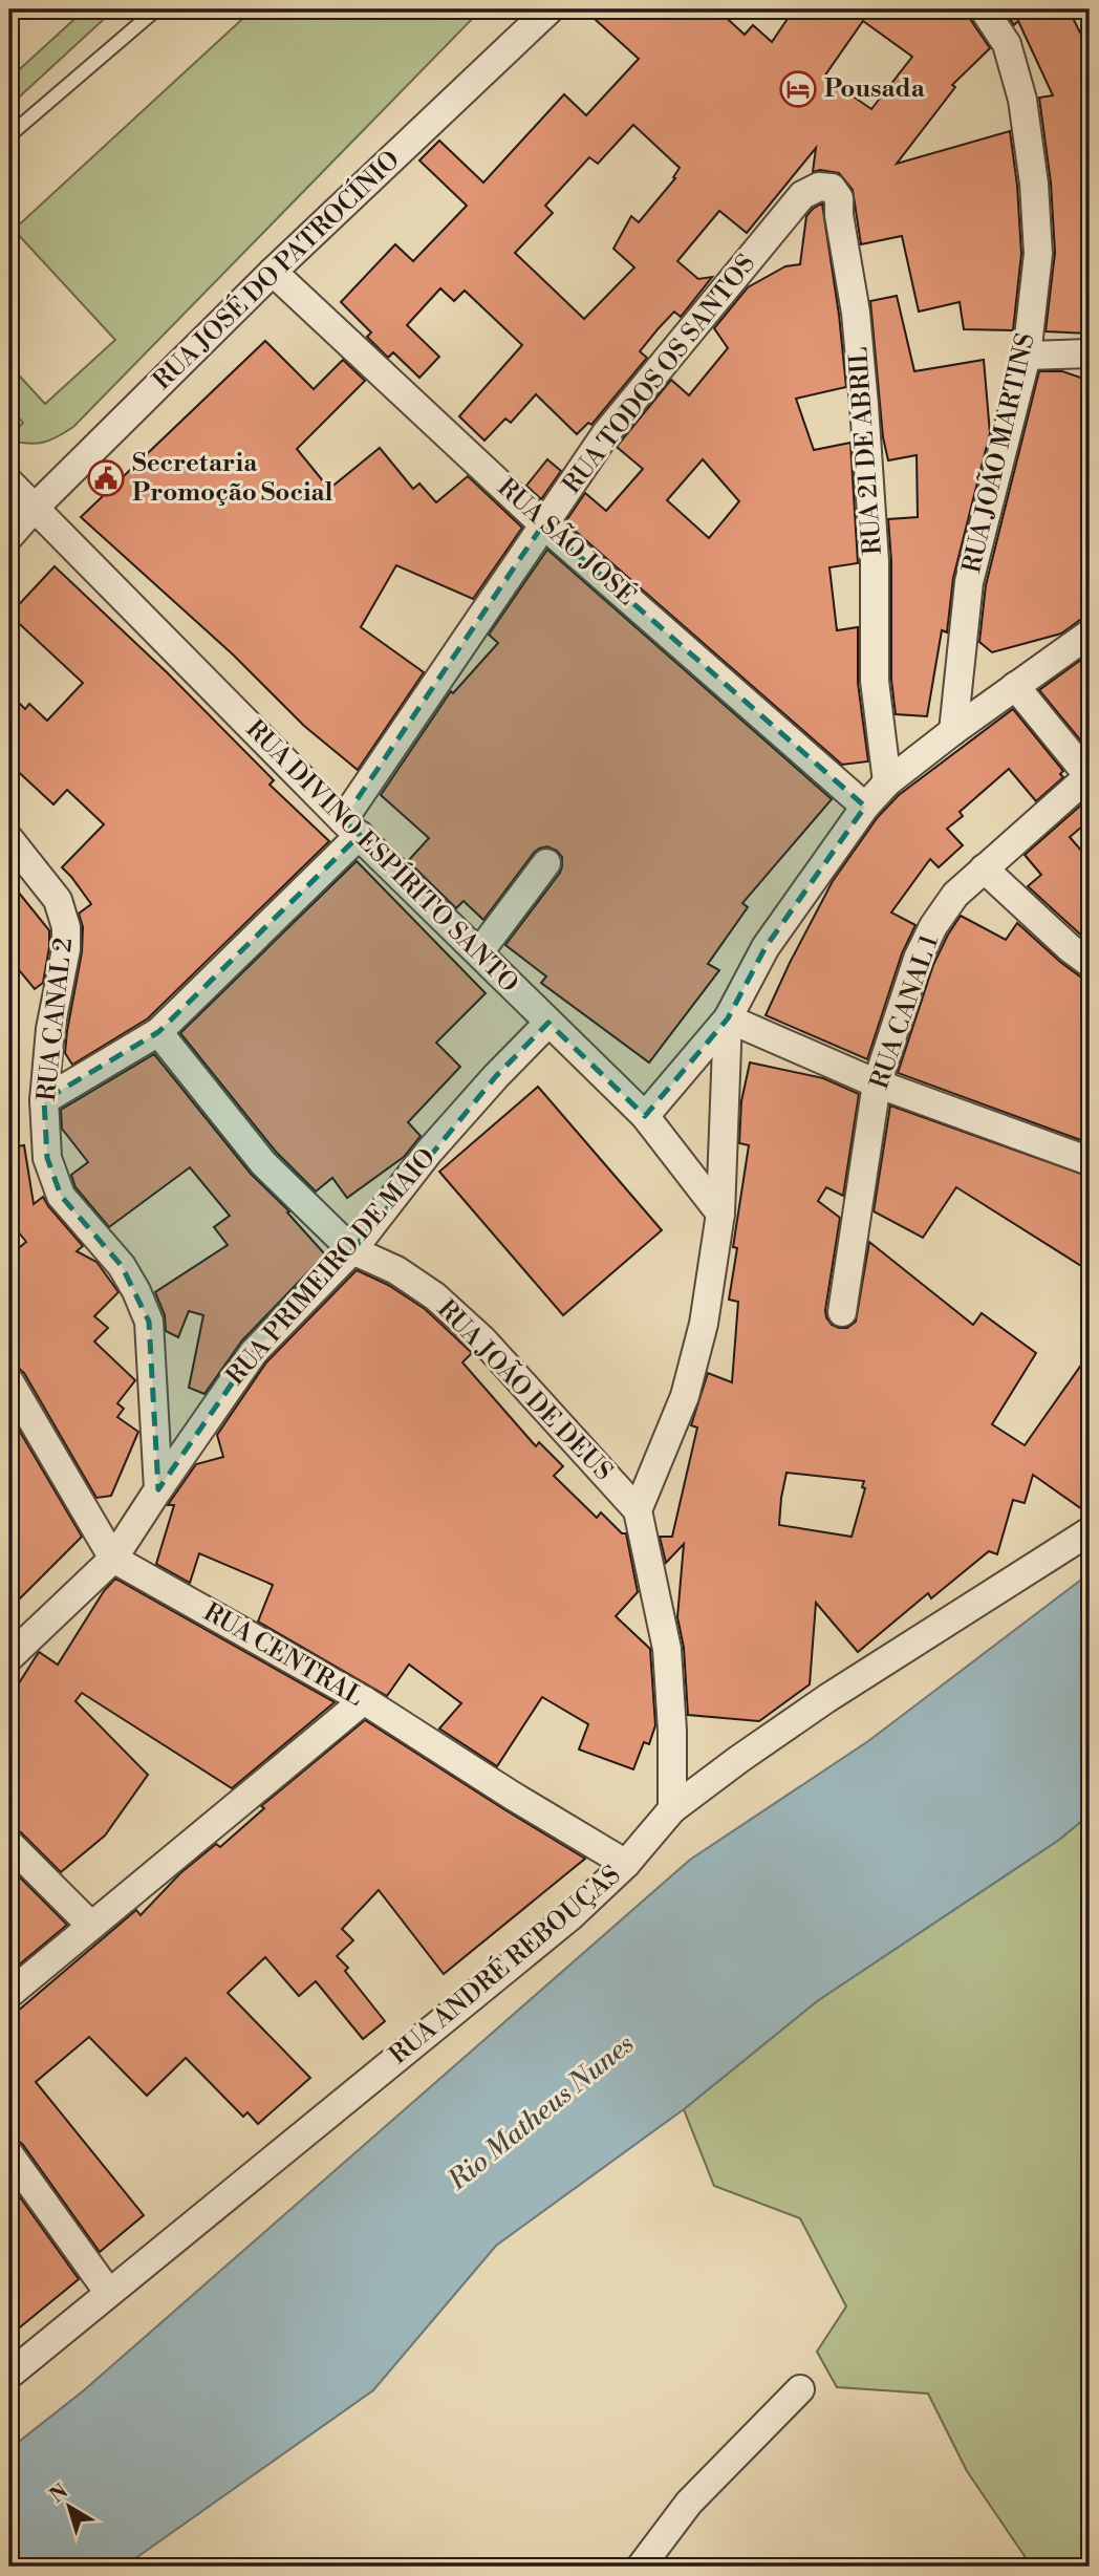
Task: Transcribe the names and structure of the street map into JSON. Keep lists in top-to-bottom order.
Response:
{
  "streets": {
    "street": [
      "RUA JOSÉ DO PATROCÍNIO",
      "RUA TODOS OS SANTOS",
      "RUA 21 DE ABRIL",
      "RUA JOÃO MARTINS",
      "RUA SÃO JOSÉ",
      "RUA DIVINO ESPÍRITO SANTO",
      "RUA CANAL 1",
      "RUA CANAL 2",
      "RUA PRIMEIRO DE MAIO",
      "RUA JOÃO DE DEUS",
      "RUA CENTRAL",
      "RUA ANDRÉ REBOUÇAS"
    ]
  },
  "crossings": [
    ["RUA JOSÉ DO PATROCÍNIO", "RUA SÃO JOSÉ"],
    ["RUA JOSÉ DO PATROCÍNIO", "RUA DIVINO ESPÍRITO SANTO"],
    ["RUA TODOS OS SANTOS", "RUA 21 DE ABRIL"],
    ["RUA TODOS OS SANTOS", "RUA SÃO JOSÉ"],
    ["RUA TODOS OS SANTOS", "RUA DIVINO ESPÍRITO SANTO"],
    ["RUA TODOS OS SANTOS", "RUA CANAL 2"],
    ["RUA TODOS OS SANTOS", "RUA JOÃO DE DEUS"],
    ["RUA DIVINO ESPÍRITO SANTO", "RUA PRIMEIRO DE MAIO"],
    ["RUA CANAL 2", "RUA PRIMEIRO DE MAIO"],
    ["RUA PRIMEIRO DE MAIO", "RUA JOÃO DE DEUS"],
    ["RUA CENTRAL", "RUA ANDRÉ REBOUÇAS"]
  ],
  "water": ["Rio Matheus Nunes"],
  "places": {
    "hotel": ["Pousada"],
    "public building": ["Secretaria Promoção Social"]
  },
  "north": "top left"
}
